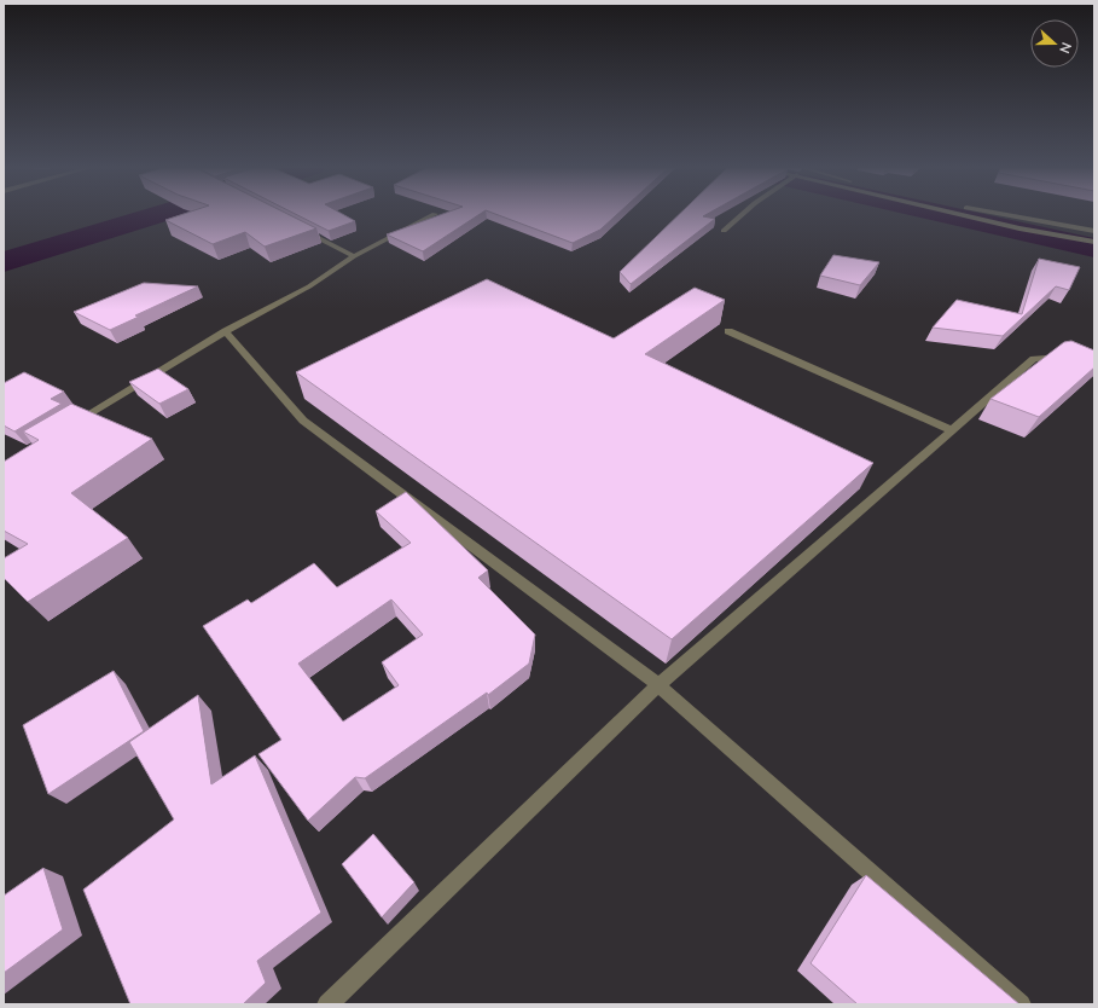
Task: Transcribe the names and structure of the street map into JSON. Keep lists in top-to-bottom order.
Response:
{
  "north": "right"
}
